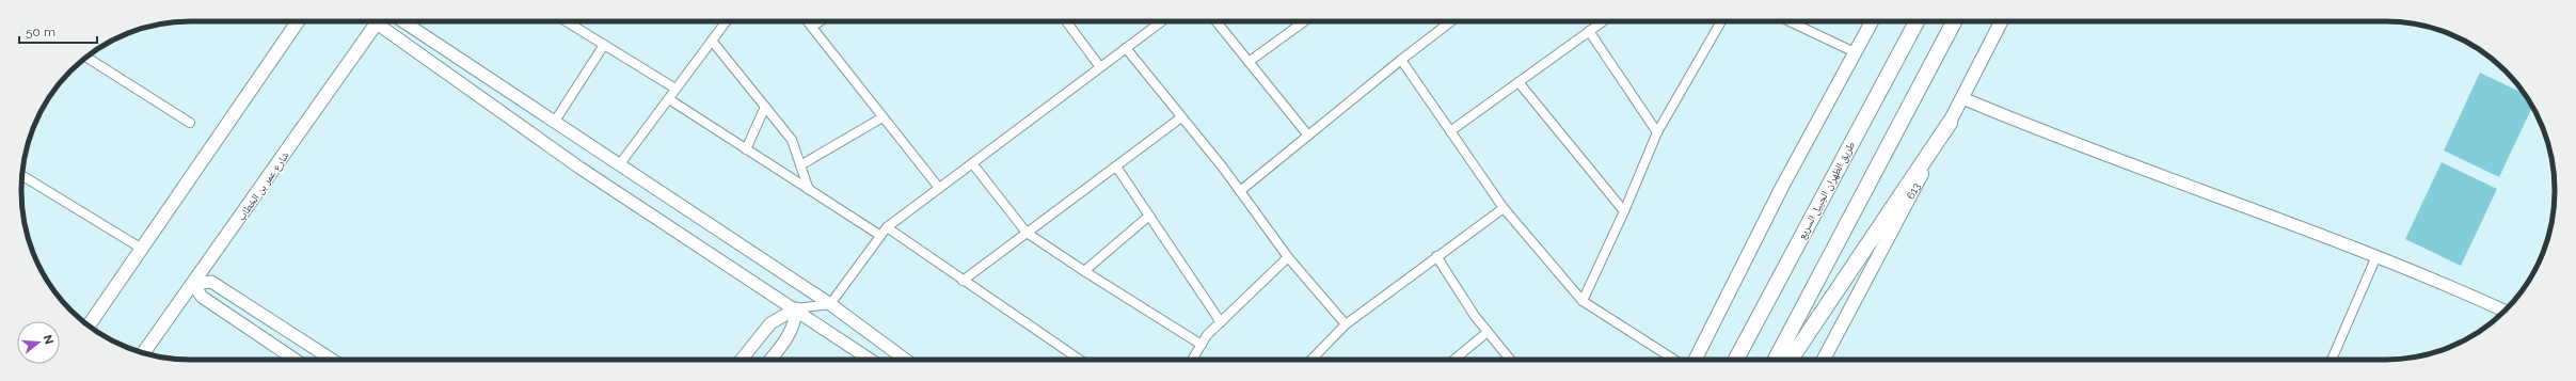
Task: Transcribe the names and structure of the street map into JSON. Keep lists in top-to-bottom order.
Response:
{
  "streets": {
    "highway": ["طريق الظهران الجبيل السريع"],
    "main road": ["شارع عمر بن الخطاب", "613"]
  },
  "scale_bar": "50 m",
  "north": "right"
}
